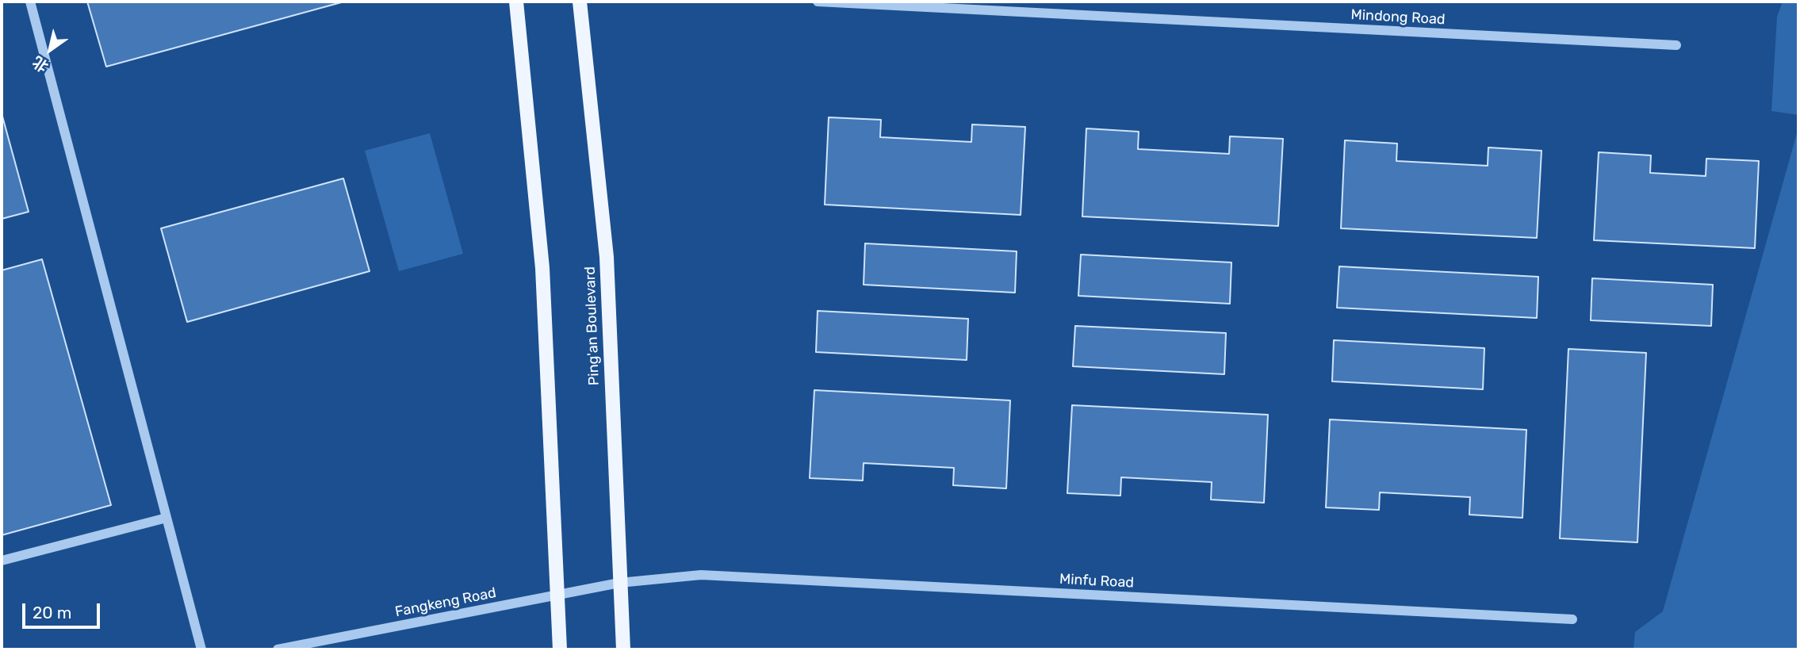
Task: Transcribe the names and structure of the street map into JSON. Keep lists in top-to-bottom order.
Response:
{
  "streets": {
    "main road": ["Ping'an Boulevard"],
    "street": ["Mindong Road", "Minfu Road", "Fangkeng Road"]
  },
  "crossings": [
    ["Ping'an Boulevard", "Minfu Road"],
    ["Ping'an Boulevard", "Fangkeng Road"],
    ["Minfu Road", "Fangkeng Road"]
  ],
  "scale_bar": "20 m",
  "north": "bottom left"
}
